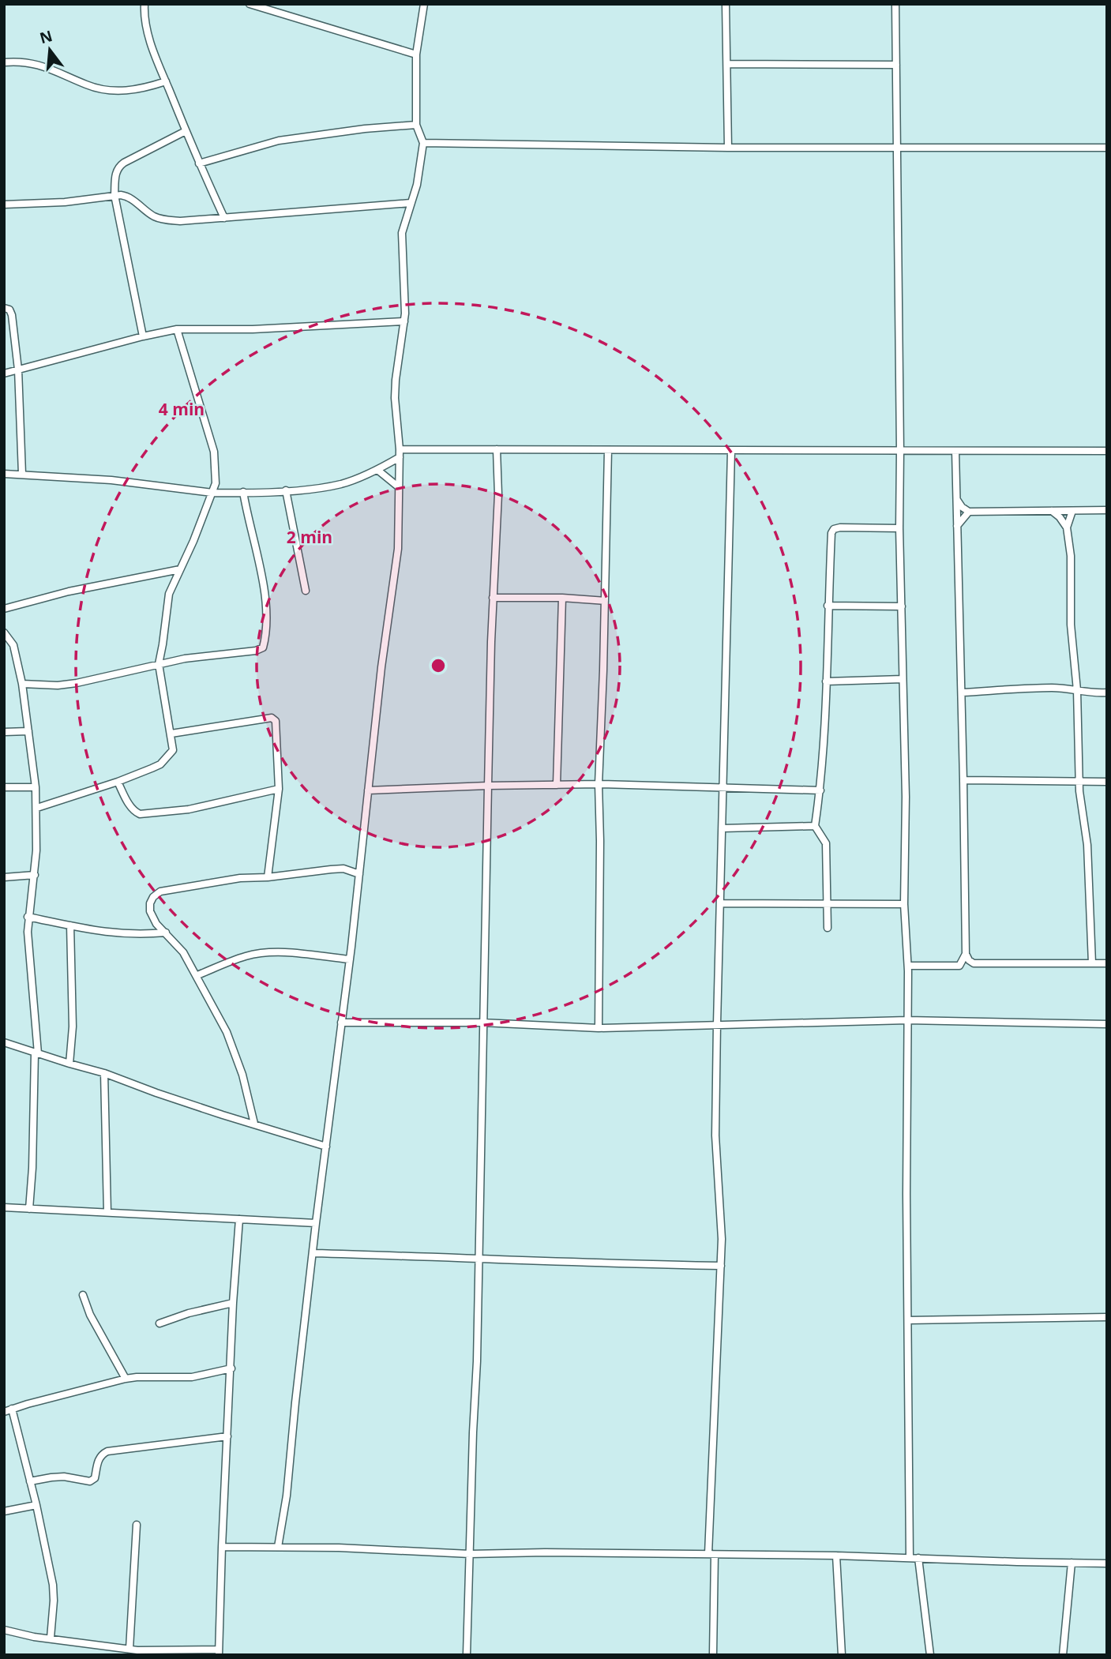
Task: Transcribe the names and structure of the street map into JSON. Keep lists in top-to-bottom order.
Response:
{
  "north": "top",
  "rings": ["4 min", "2 min"]
}
